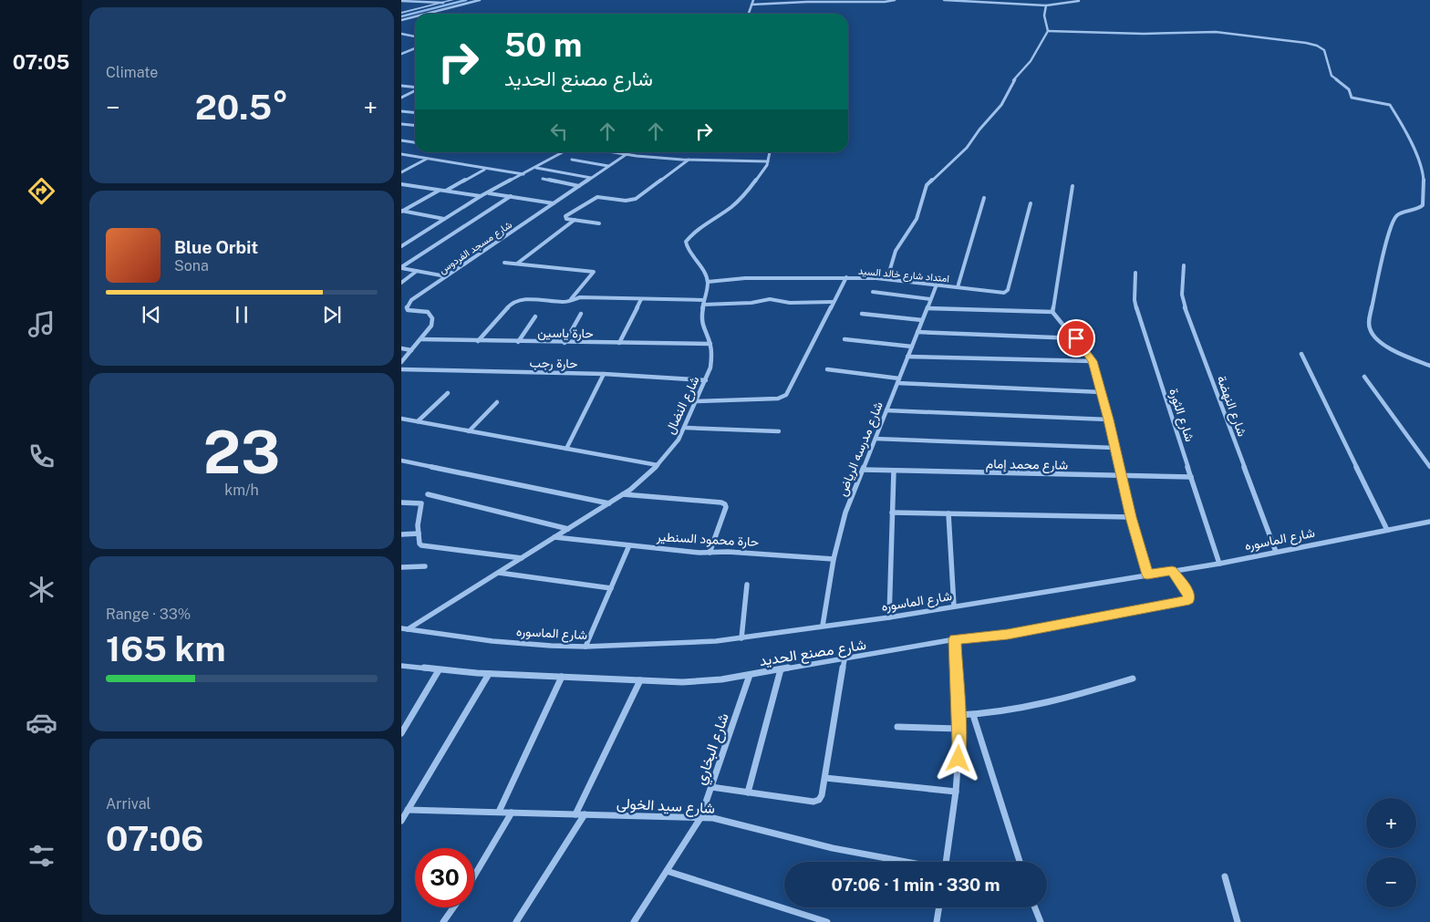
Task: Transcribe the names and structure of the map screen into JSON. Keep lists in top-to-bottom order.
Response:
{
  "streets": {
    "street": [
      "شارع مسجد الفردوس",
      "امتداد شارع خالد السيد",
      "حارة ياسين",
      "حارة رجب",
      "شارع النضال",
      "شارع النهضة",
      "شارع الثورة",
      "شارع مدرسه الرياض",
      "شارع محمد إمام",
      "حارة محمود السنطير",
      "شارع الماسوره",
      "شارع مصنع الحديد",
      "شارع البخاري",
      "شارع سيد الخولى"
    ]
  },
  "crossings": [
    ["شارع مسجد الفردوس", "حارة ياسين"],
    ["امتداد شارع خالد السيد", "شارع النضال"],
    ["امتداد شارع خالد السيد", "شارع مدرسه الرياض"],
    ["حارة ياسين", "شارع النضال"],
    ["حارة رجب", "شارع النضال"],
    ["شارع النضال", "حارة محمود السنطير"],
    ["شارع النضال", "شارع الماسوره"],
    ["شارع النهضة", "شارع الماسوره"],
    ["شارع الثورة", "شارع محمد إمام"],
    ["شارع الثورة", "شارع الماسوره"],
    ["شارع مدرسه الرياض", "شارع محمد إمام"],
    ["شارع مدرسه الرياض", "حارة محمود السنطير"],
    ["شارع مدرسه الرياض", "شارع الماسوره"],
    ["شارع الماسوره", "شارع مصنع الحديد"],
    ["شارع مصنع الحديد", "شارع البخاري"],
    ["شارع البخاري", "شارع سيد الخولى"]
  ],
  "page": {
    "tabs": "07:05",
    "tile": [
      "Climate",
      ["23", "km/h"],
      ["Range · 33%", "165 km"],
      ["Arrival", "07:06"]
    ],
    "turn": ["50 m", "شارع مصنع الحديد"],
    "heat": ["−", "20.5°", "+"],
    "song": ["Blue Orbit", "Sona"],
    "map_buttons": ["+", "−"],
    "limit": "30",
    "trip": "07:06 · 1 min · 330 m"
  }
}
